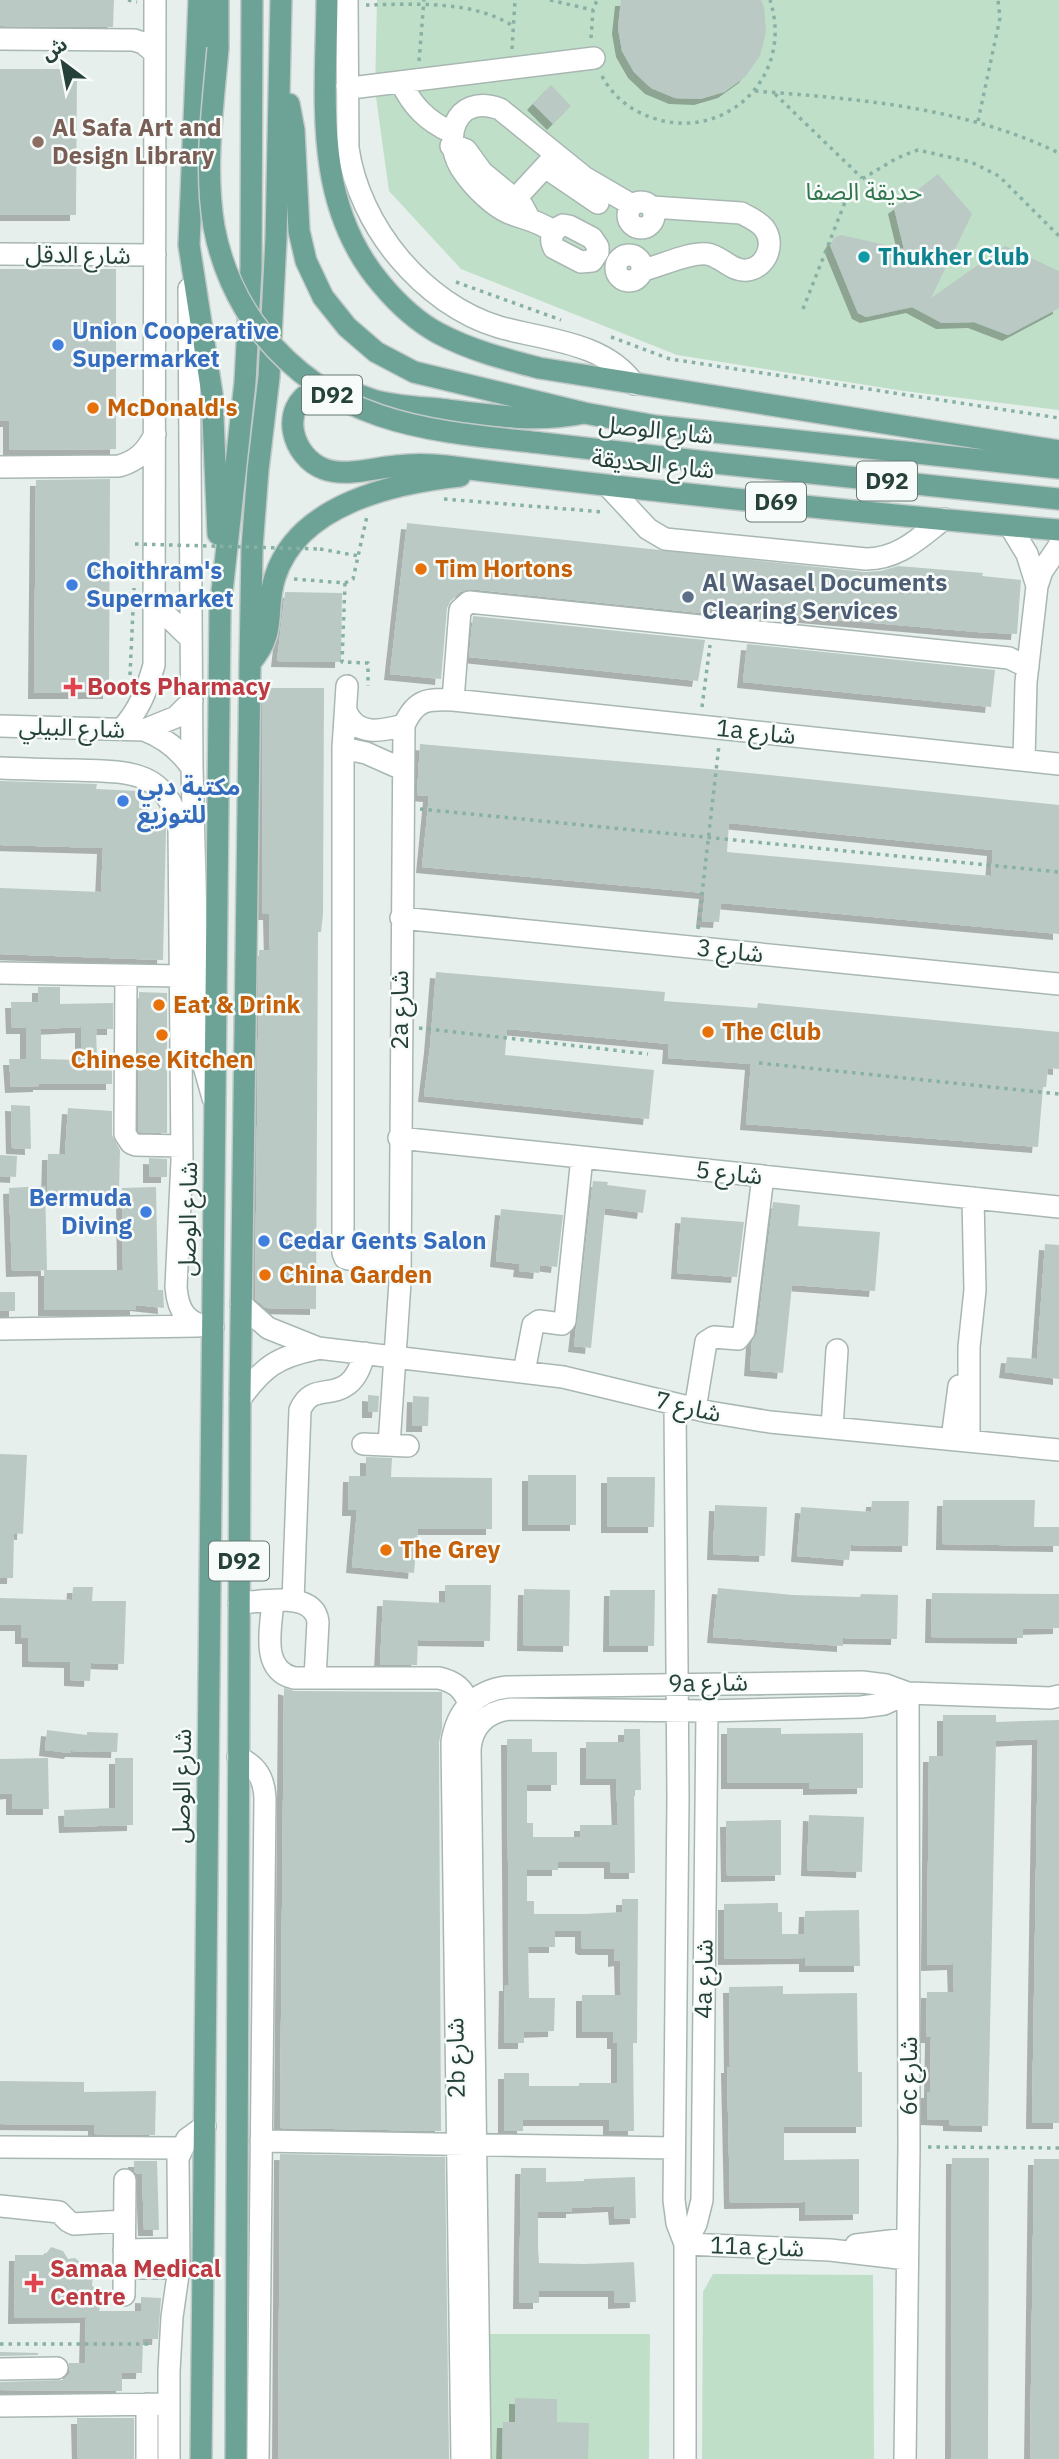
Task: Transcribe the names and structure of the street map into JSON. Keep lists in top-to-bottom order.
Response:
{
  "streets": {
    "main road": [
      "D92",
      "شارع الوصل",
      "شارع الحديقة",
      "D69"
    ],
    "street": [
      "شارع الدقل",
      "شارع البيلي",
      "1a شارع",
      "شارع 3",
      "2a شارع",
      "شارع 5",
      "شارع 7",
      "9a شارع",
      "4a شارع",
      "2b شارع",
      "6c شارع",
      "11a شارع"
    ]
  },
  "crossings": [
    ["D92", "شارع 7"],
    ["شارع 3", "2a شارع"],
    ["2a شارع", "شارع 5"],
    ["2a شارع", "شارع 7"],
    ["شارع 5", "4a شارع"],
    ["شارع 7", "4a شارع"],
    ["9a شارع", "4a شارع"],
    ["9a شارع", "2b شارع"],
    ["9a شارع", "6c شارع"],
    ["4a شارع", "11a شارع"],
    ["6c شارع", "11a شارع"]
  ],
  "parks": ["حديقة الصفا"],
  "places": {
    "other": [
      "Al Safa Art and Design Library",
      "Thukher Club",
      "Union Cooperative Supermarket",
      "McDonald's",
      "Tim Hortons",
      "Choithram's Supermarket",
      "Al Wasael Documents Clearing Services",
      "مكتبة دبي للتوزيع",
      "Eat & Drink",
      "The Club",
      "Chinese Kitchen",
      "Bermuda Diving",
      "Cedar Gents Salon",
      "China Garden",
      "The Grey"
    ],
    "health": ["Boots Pharmacy", "Samaa Medical Centre"]
  },
  "north": "top left"
}
